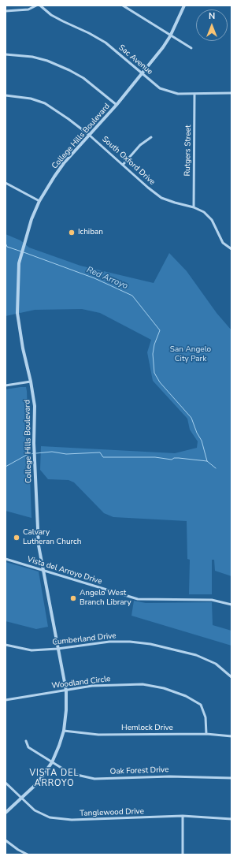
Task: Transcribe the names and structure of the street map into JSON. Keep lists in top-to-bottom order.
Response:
{
  "streets": {
    "street": [
      "Sac Avenue",
      "College Hills Boulevard",
      "Rutgers Street",
      "South Oxford Drive",
      "Vista del Arroyo Drive",
      "Cumberland Drive",
      "Woodland Circle",
      "Hemlock Drive",
      "Oak Forest Drive",
      "Tanglewood Drive"
    ]
  },
  "crossings": [
    ["Sac Avenue", "College Hills Boulevard"],
    ["Sac Avenue", "Rutgers Street"],
    ["College Hills Boulevard", "South Oxford Drive"],
    ["College Hills Boulevard", "Vista del Arroyo Drive"],
    ["College Hills Boulevard", "Cumberland Drive"],
    ["College Hills Boulevard", "Woodland Circle"],
    ["College Hills Boulevard", "Hemlock Drive"],
    ["College Hills Boulevard", "Oak Forest Drive"],
    ["College Hills Boulevard", "Tanglewood Drive"],
    ["Rutgers Street", "South Oxford Drive"],
    ["Woodland Circle", "Hemlock Drive"]
  ],
  "districts": ["VISTA DEL ARROYO"],
  "water": ["Red Arroyo"],
  "parks": ["San Angelo City Park"],
  "places": ["Ichiban", "Calvary Lutheran Church", "Angelo West Branch Library"],
  "north": "top"
}
